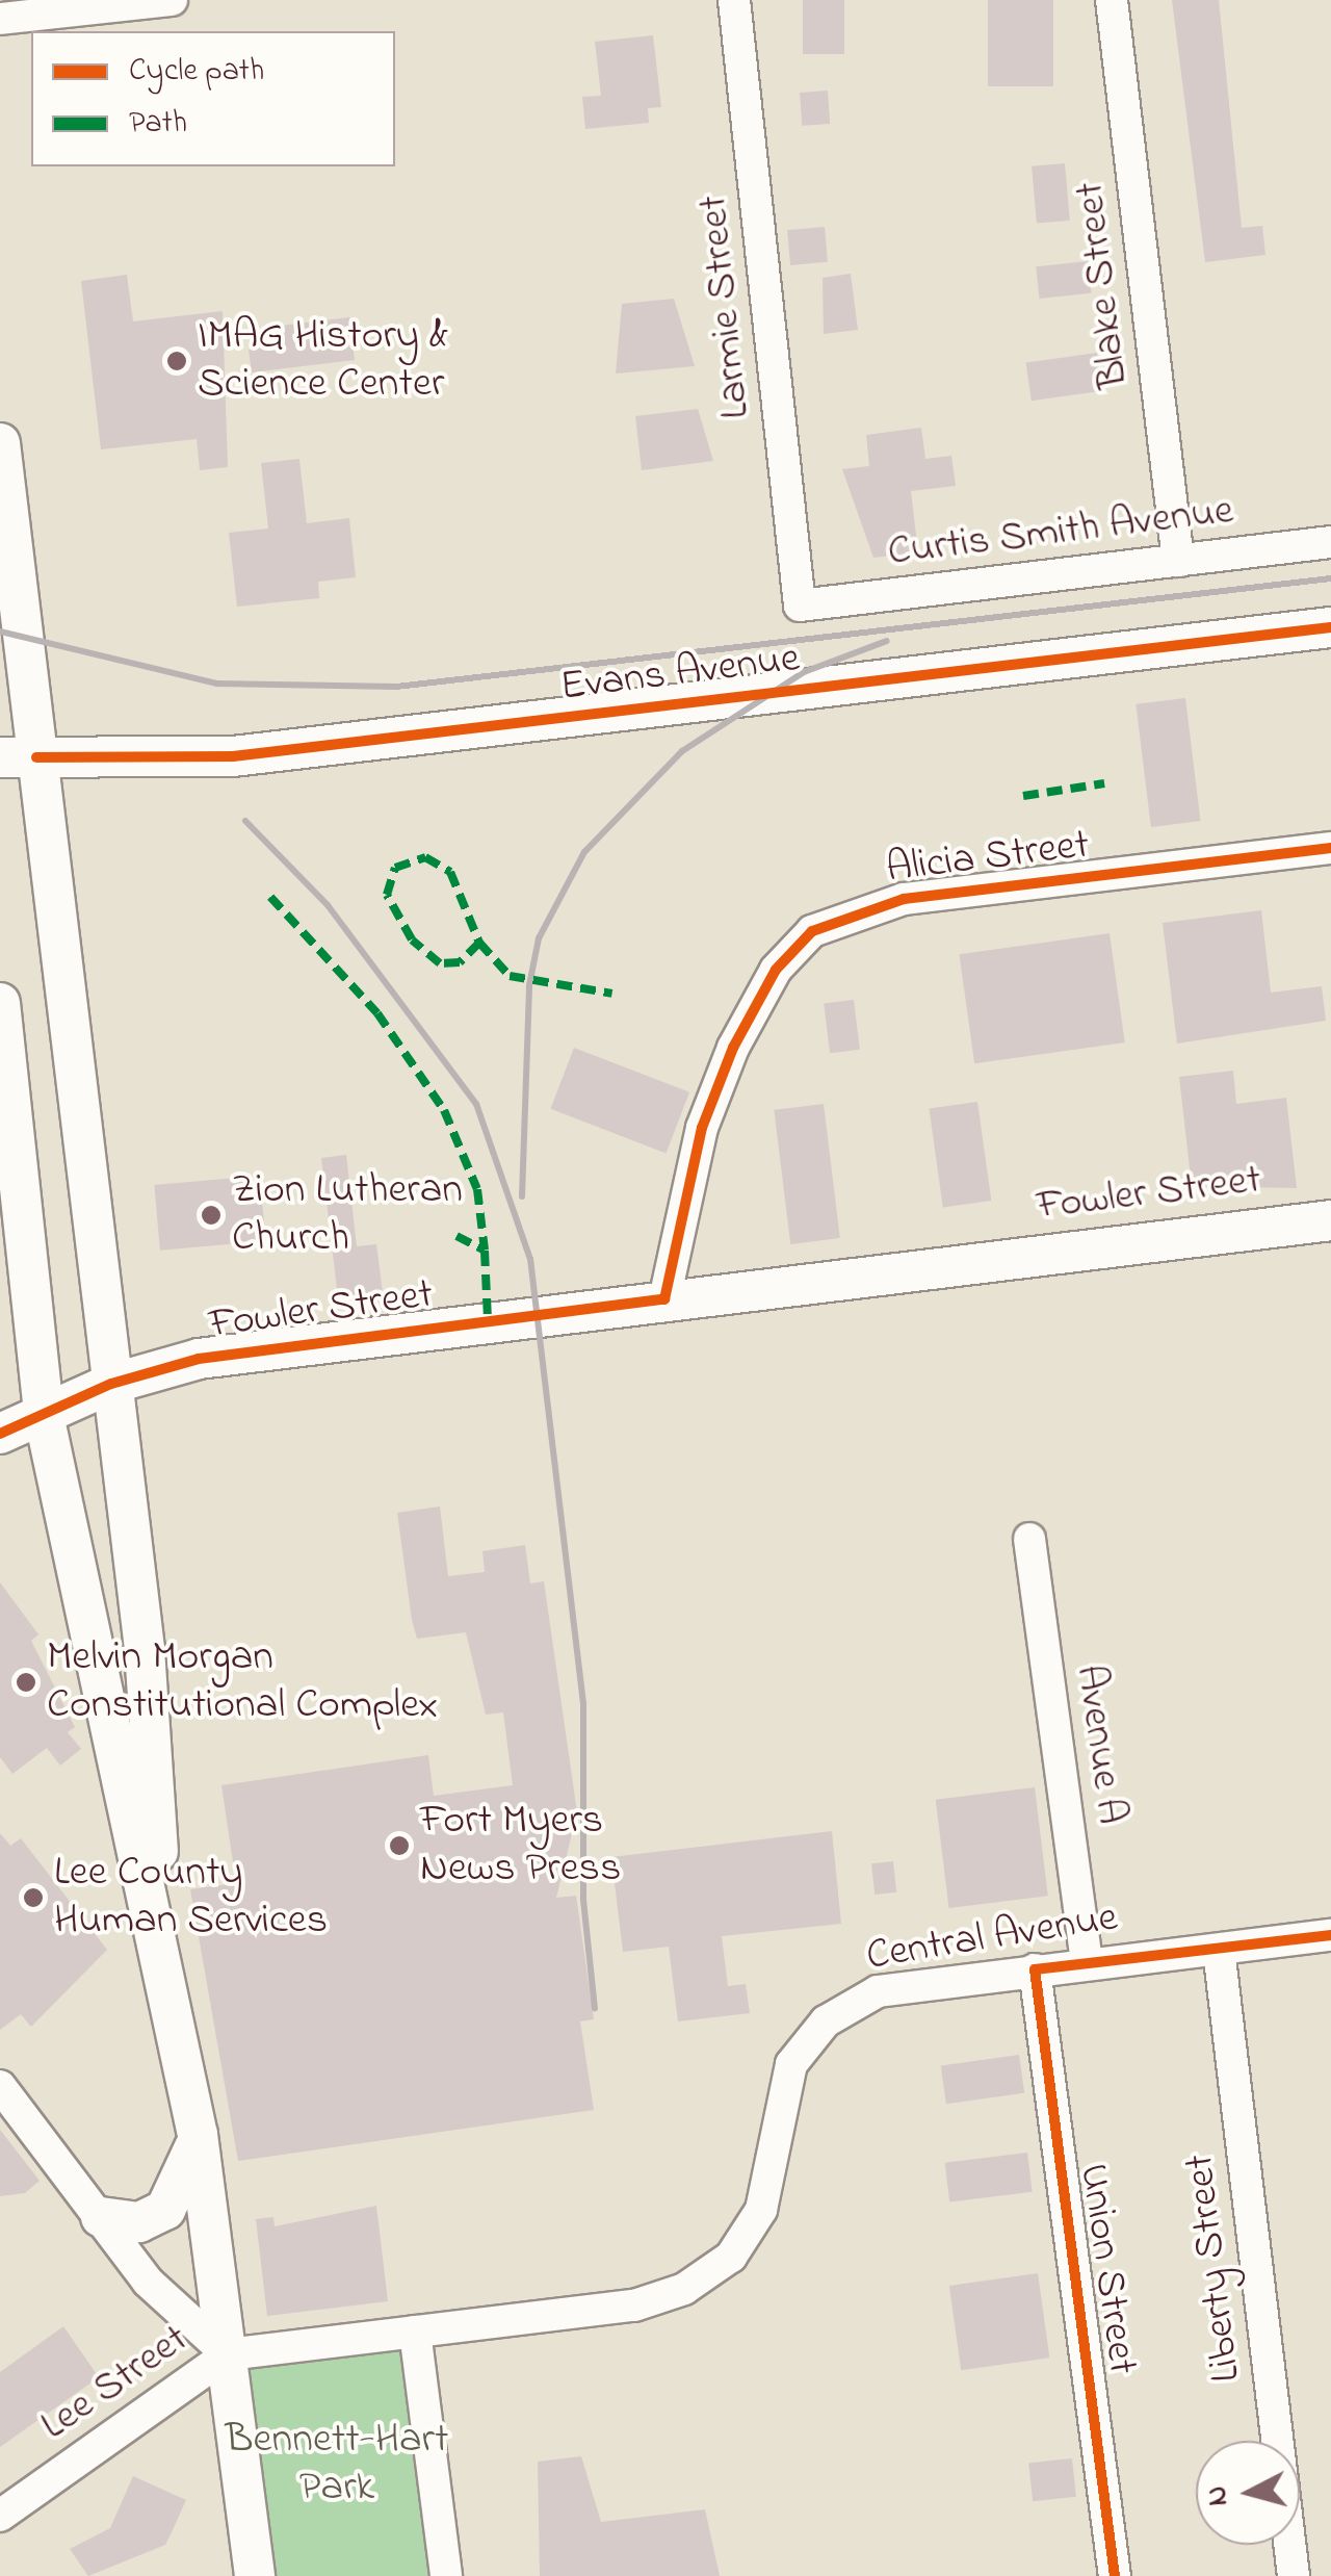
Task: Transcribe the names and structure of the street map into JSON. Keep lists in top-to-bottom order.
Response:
{
  "streets": {
    "main road": ["Evans Avenue", "Fowler Street"],
    "street": [
      "Blake Street",
      "Larmie Street",
      "Curtis Smith Avenue",
      "Alicia Street",
      "Avenue A",
      "Central Avenue",
      "Liberty Street",
      "Union Street",
      "Lee Street"
    ]
  },
  "crossings": [
    ["Blake Street", "Curtis Smith Avenue"],
    ["Larmie Street", "Curtis Smith Avenue"],
    ["Alicia Street", "Fowler Street"],
    ["Avenue A", "Central Avenue"],
    ["Central Avenue", "Liberty Street"],
    ["Central Avenue", "Union Street"],
    ["Central Avenue", "Lee Street"]
  ],
  "parks": ["Bennett-Hart Park"],
  "places": [
    "IMAG History & Science Center",
    "Zion Lutheran Church",
    "Melvin Morgan Constitutional Complex",
    "Fort Myers News Press",
    "Lee County Human Services"
  ],
  "legend": ["Cycle path", "Path"],
  "north": "left"
}
